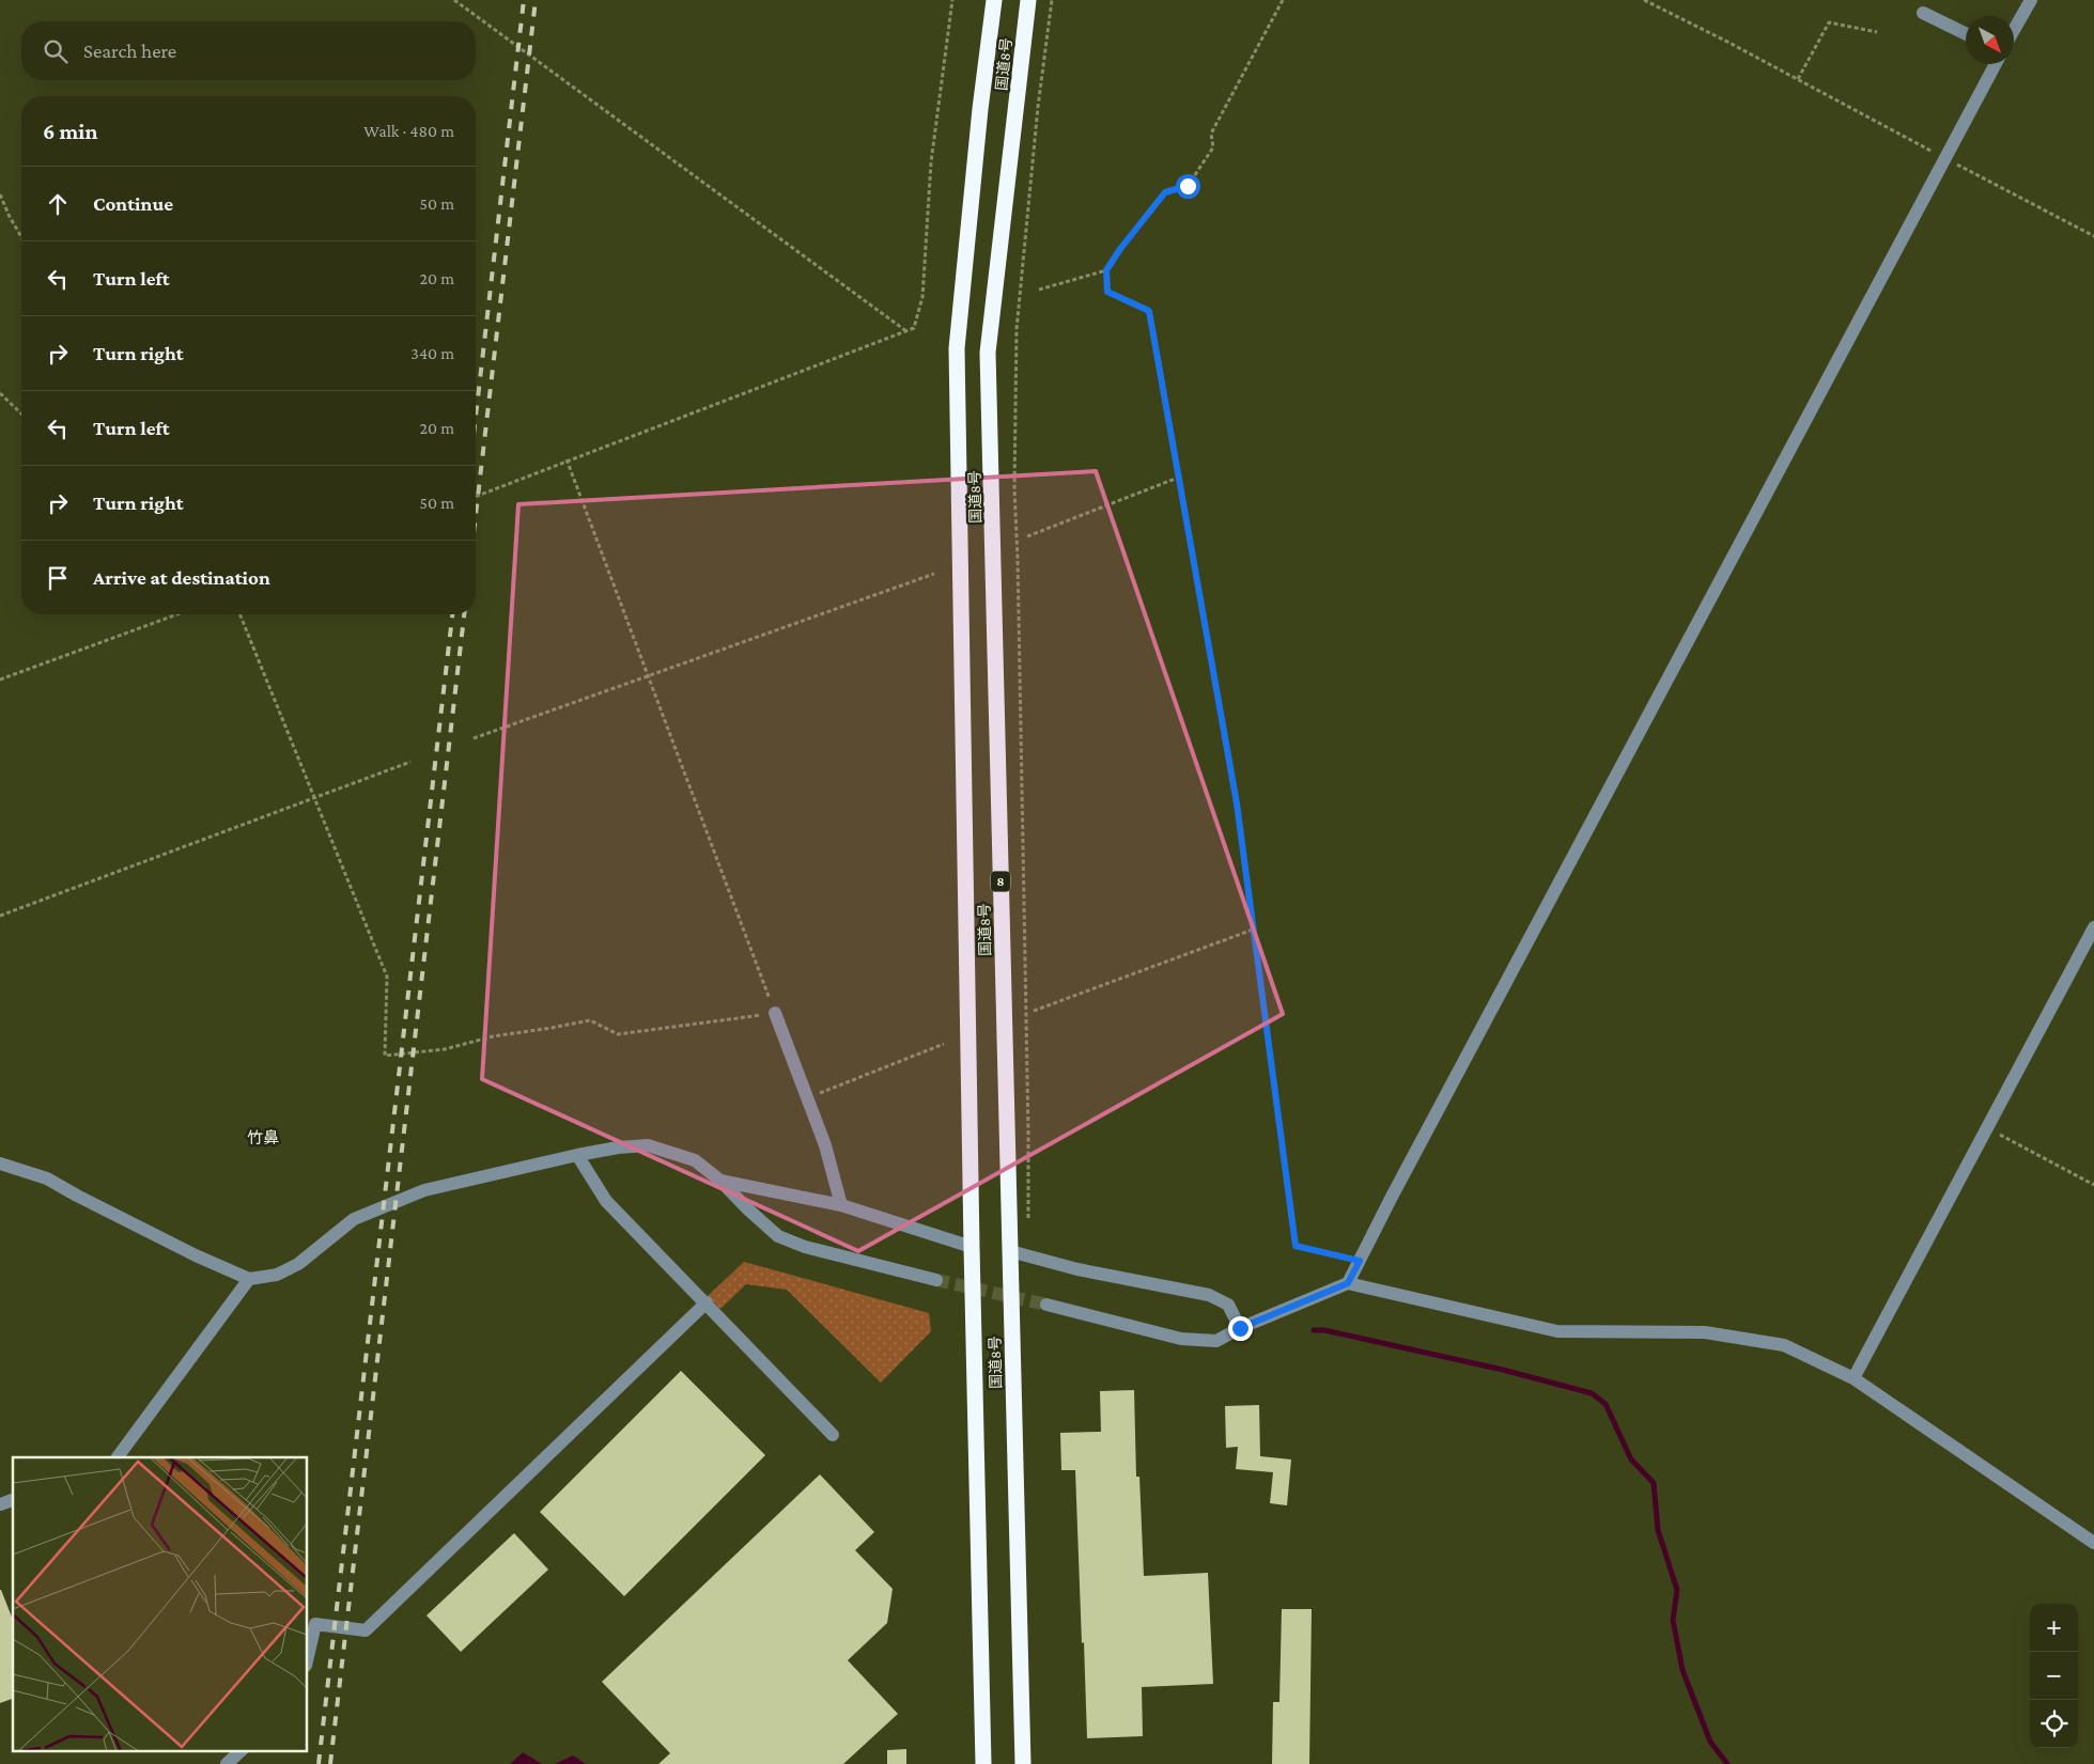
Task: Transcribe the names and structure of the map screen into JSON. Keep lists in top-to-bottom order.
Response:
{
  "streets": {
    "highway": ["国道8号", "8"]
  },
  "districts": ["竹鼻"],
  "north": "bottom right",
  "page": {
    "search": "Search here",
    "heading": ["6 min", "Walk · 480 m"],
    "list": [
      ["Continue", "50 m"],
      ["Turn left", "20 m"],
      ["Turn right", "340 m"],
      ["Turn left", "20 m"],
      ["Turn right", "50 m"],
      "Arrive at destination"
    ],
    "map_buttons": ["+", "−"]
  }
}
